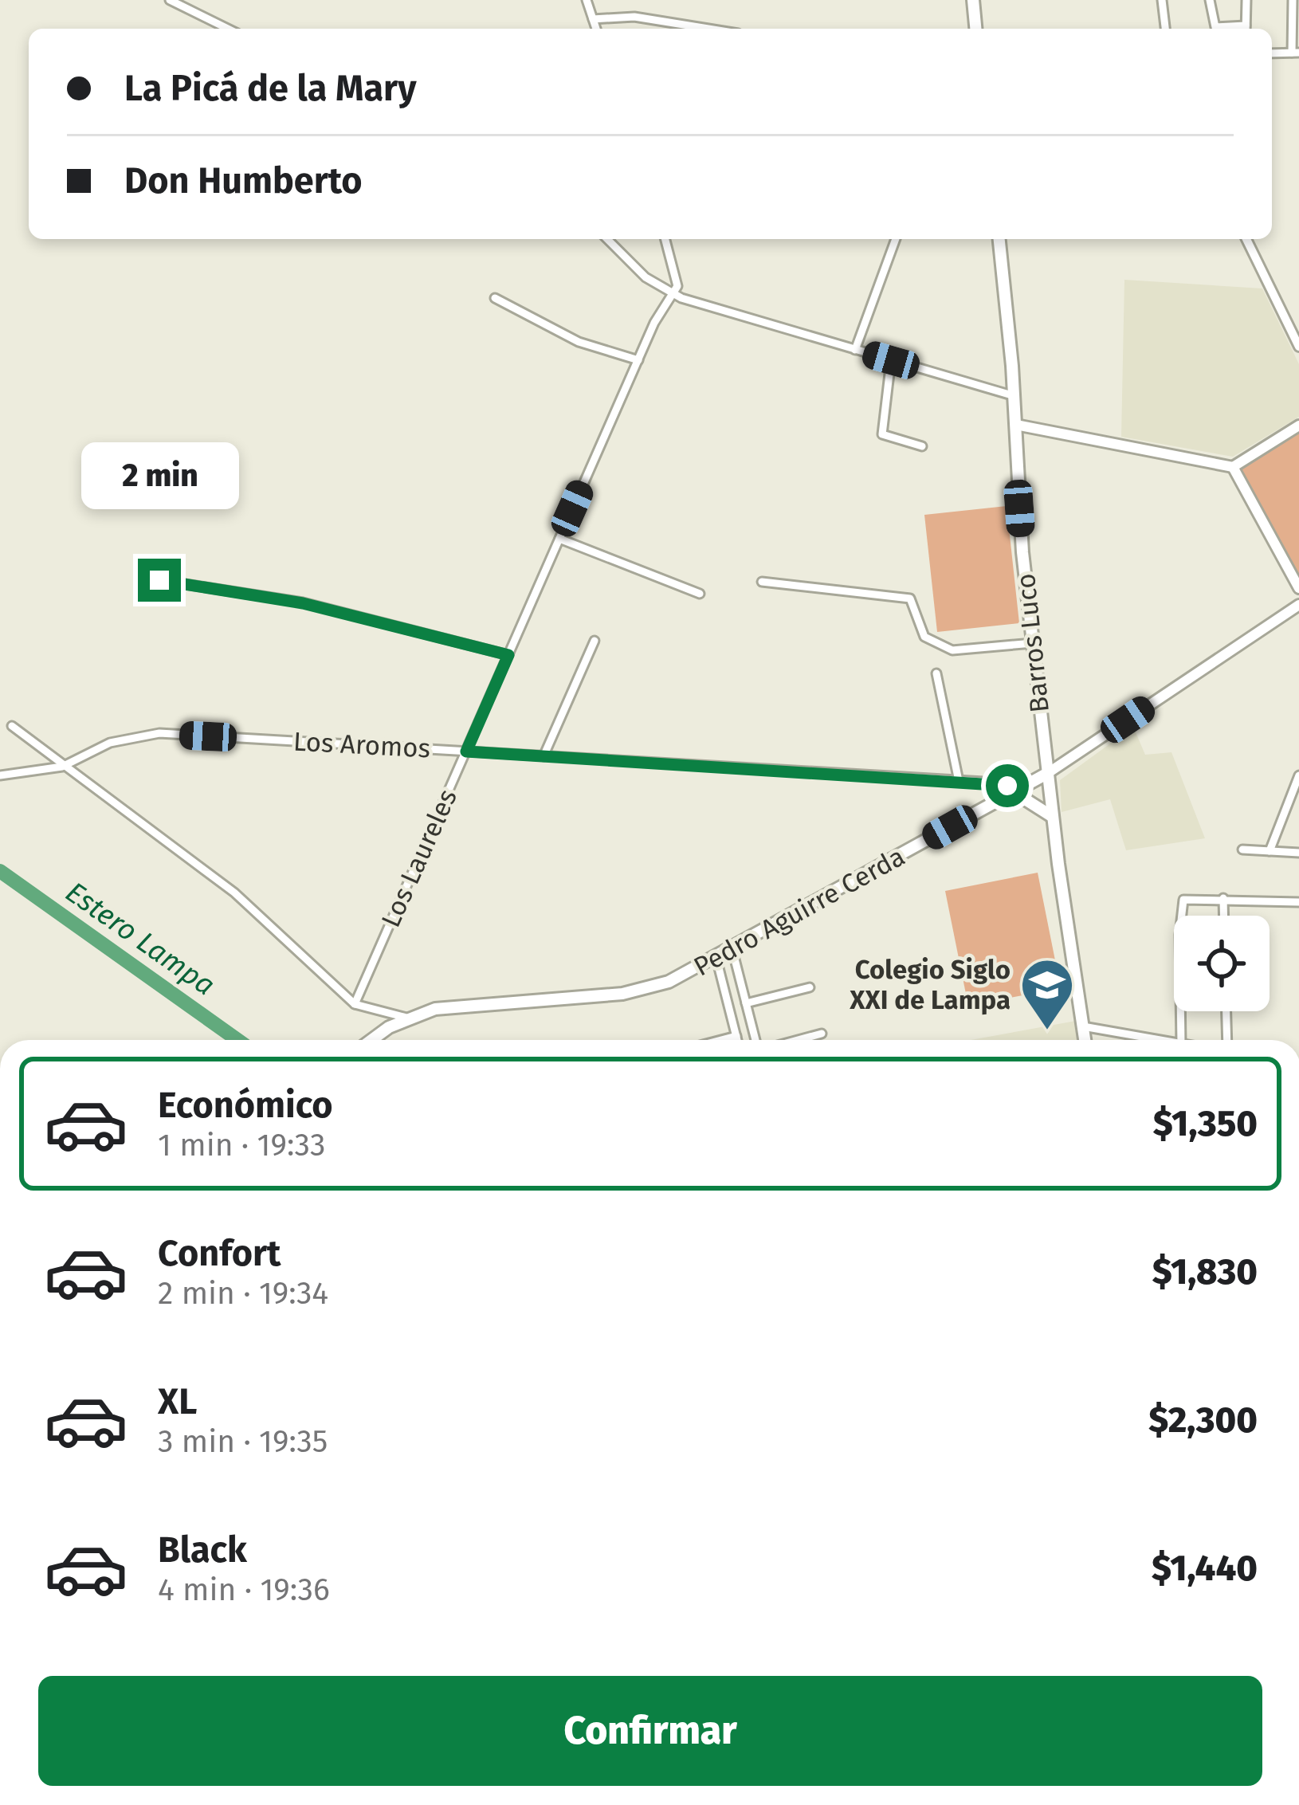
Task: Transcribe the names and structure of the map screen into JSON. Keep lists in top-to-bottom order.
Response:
{
  "streets": {
    "main road": ["Barros Luco", "Pedro Aguirre Cerda"],
    "street": ["Los Aromos", "Los Laureles"]
  },
  "crossings": [
    ["Barros Luco", "Pedro Aguirre Cerda"],
    ["Los Aromos", "Los Laureles"],
    ["Los Aromos", "Pedro Aguirre Cerda"]
  ],
  "water": ["Estero Lampa"],
  "places": {
    "school or university": ["Colegio Siglo XXI de Lampa"]
  },
  "page": {
    "banner": ["La Picá de la Mary", "Don Humberto"],
    "bubble": "2 min",
    "list": [
      {
        "name": "Económico",
        "note": "1 min · 19:33",
        "value": "$1,350"
      },
      {
        "name": "Confort",
        "note": "2 min · 19:34",
        "value": "$1,830"
      },
      {
        "name": "XL",
        "note": "3 min · 19:35",
        "value": "$2,300"
      },
      {
        "name": "Black",
        "note": "4 min · 19:36",
        "value": "$1,440"
      }
    ],
    "buttons": "Confirmar"
  }
}
